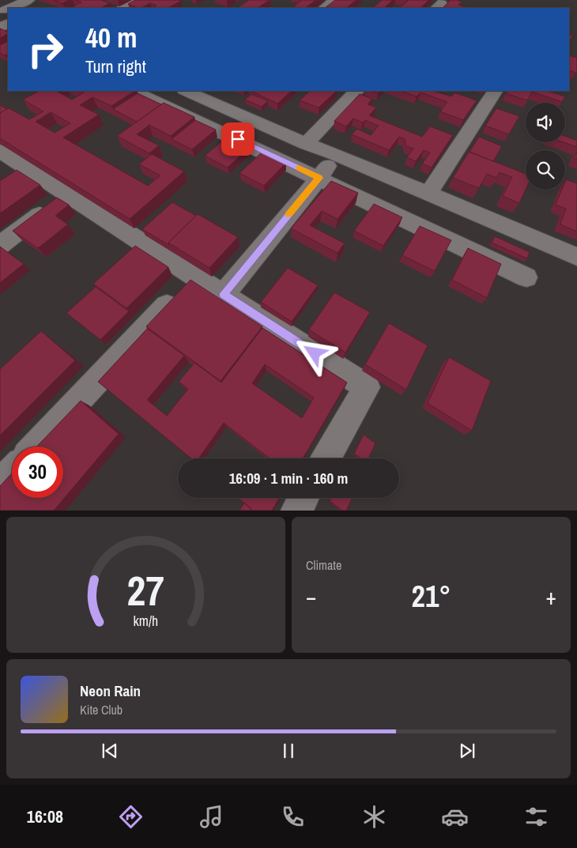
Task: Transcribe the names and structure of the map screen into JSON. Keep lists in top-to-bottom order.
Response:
{
  "page": {
    "turn": ["40 m", "Turn right"],
    "limit": "30",
    "trip": "16:09 · 1 min · 160 m",
    "tile": "Climate",
    "heat": ["−", "21°", "+"],
    "song": ["Neon Rain", "Kite Club"],
    "tabs": "16:08",
    "gauge": ["27", "km/h"]
  }
}
